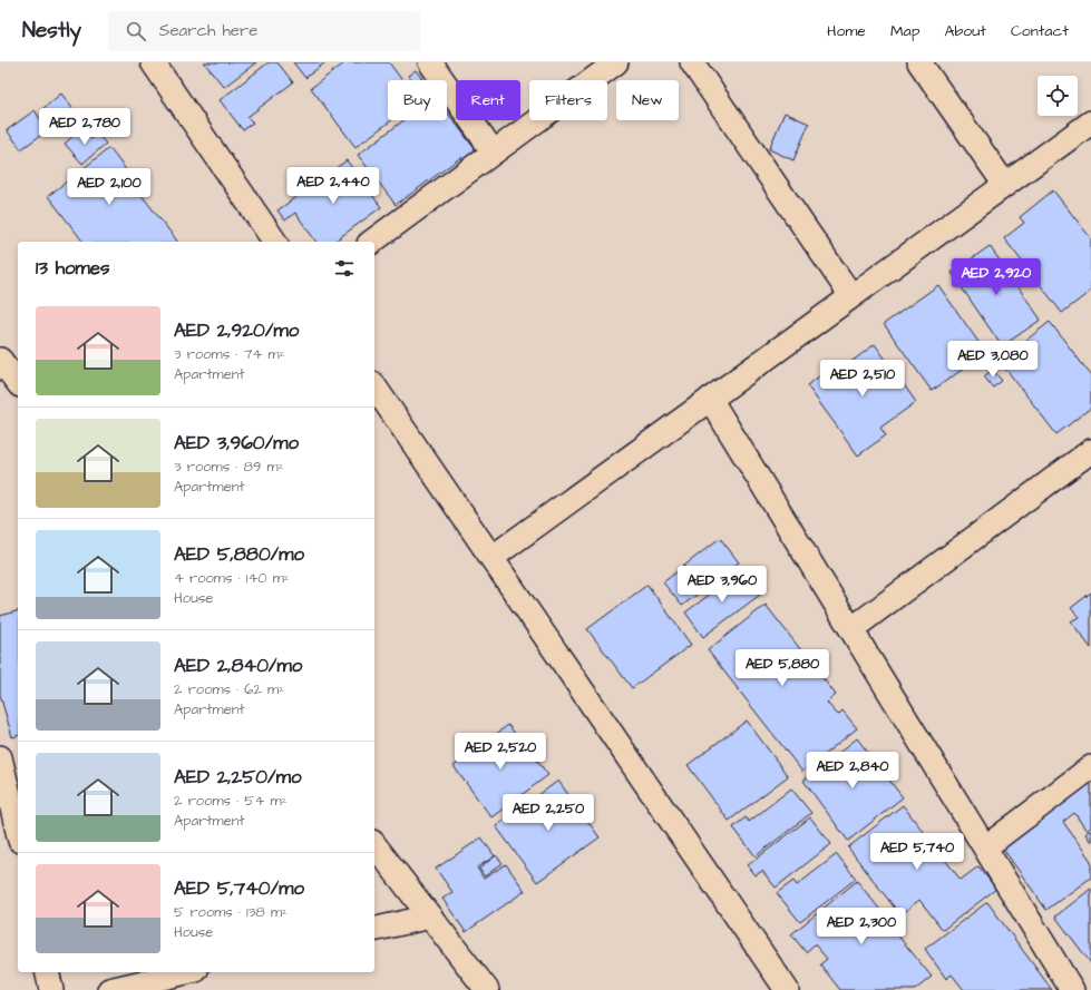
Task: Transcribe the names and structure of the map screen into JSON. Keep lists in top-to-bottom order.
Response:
{
  "page": {
    "header": "Nestly",
    "search": "Search here",
    "nav": [
      "Home",
      "Map",
      "About",
      "Contact"
    ],
    "chip": [
      "Buy",
      "Rent",
      "Filters",
      "New"
    ],
    "price": [
      "AED 2,780",
      "AED 2,440",
      "AED 2,100",
      "AED 2,920",
      "AED 3,080",
      "AED 2,510",
      "AED 3,960",
      "AED 5,880",
      "AED 2,520",
      "AED 2,840",
      "AED 2,250",
      "AED 5,740",
      "AED 2,300"
    ],
    "heading": "13 homes",
    "list": [
      {
        "name": "AED 2,920/mo",
        "note": "3 rooms · 74 m² · Apartment"
      },
      {
        "name": "AED 3,960/mo",
        "note": "3 rooms · 89 m² · Apartment"
      },
      {
        "name": "AED 5,880/mo",
        "note": "4 rooms · 140 m² · House"
      },
      {
        "name": "AED 2,840/mo",
        "note": "2 rooms · 62 m² · Apartment"
      },
      {
        "name": "AED 2,250/mo",
        "note": "2 rooms · 54 m² · Apartment"
      },
      {
        "name": "AED 5,740/mo",
        "note": "5 rooms · 138 m² · House"
      }
    ]
  }
}
